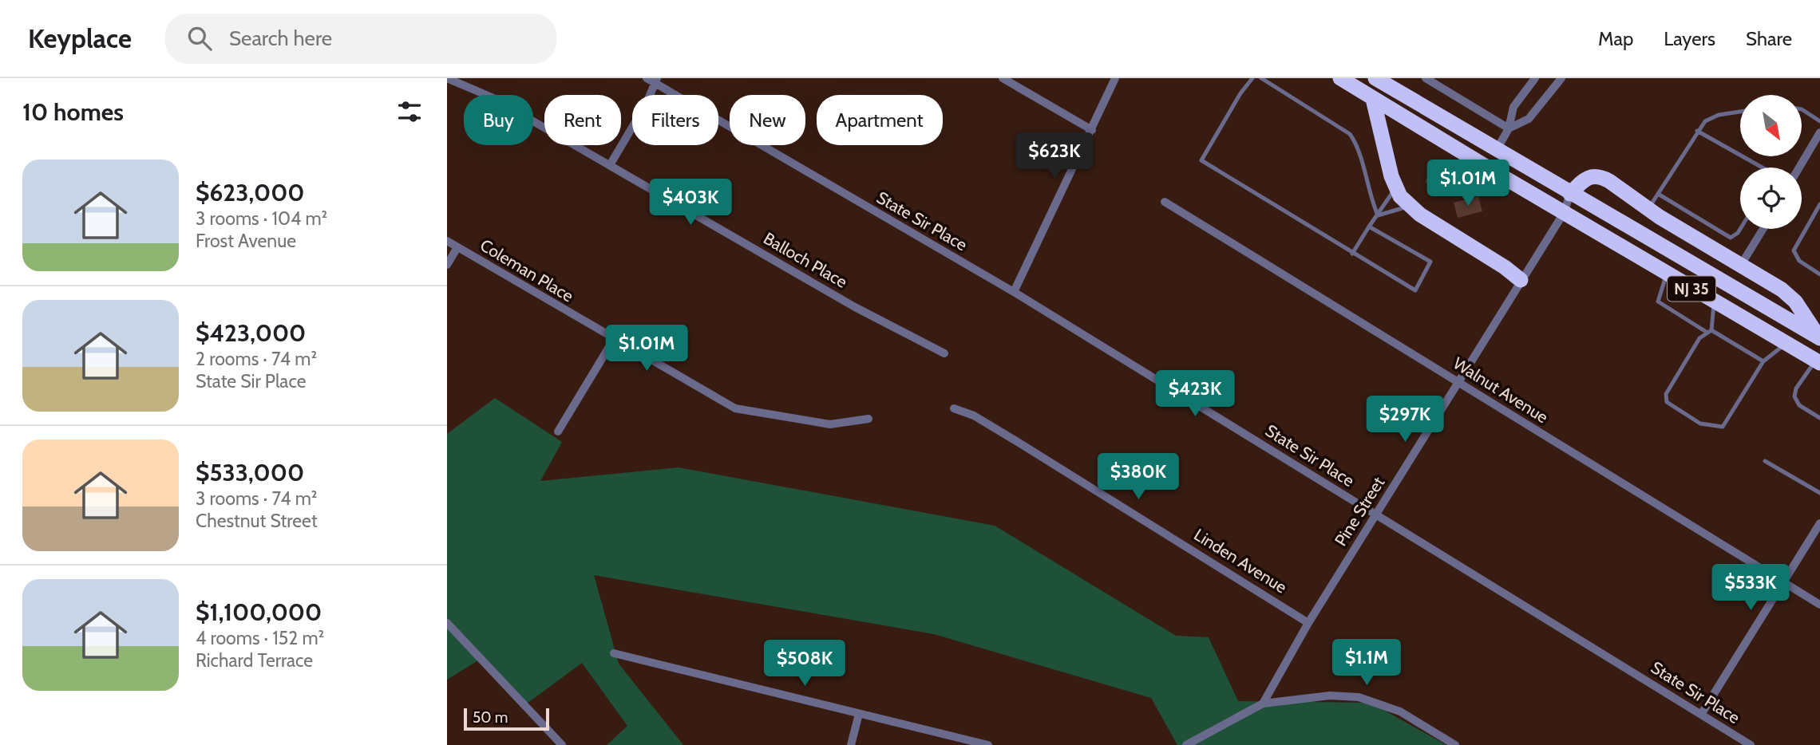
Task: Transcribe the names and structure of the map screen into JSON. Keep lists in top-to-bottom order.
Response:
{
  "streets": {
    "highway": ["NJ 35"],
    "street": [
      "State Sir Place",
      "Balloch Place",
      "Coleman Place",
      "Walnut Avenue",
      "Pine Street",
      "Linden Avenue"
    ]
  },
  "crossings": [
    ["State Sir Place", "Pine Street"],
    ["NJ 35", "Pine Street"],
    ["Walnut Avenue", "Pine Street"],
    ["Pine Street", "Linden Avenue"]
  ],
  "scale_bar": "50 m",
  "north": "bottom right",
  "page": {
    "header": "Keyplace",
    "search": "Search here",
    "nav": ["Map", "Layers", "Share"],
    "heading": "10 homes",
    "chip": [
      "Buy",
      "Rent",
      "Filters",
      "New",
      "Apartment"
    ],
    "price": [
      "$623K",
      "$1.01M",
      "$403K",
      "$1.01M",
      "$423K",
      "$297K",
      "$380K",
      "$533K",
      "$1.1M",
      "$508K"
    ],
    "list": [
      {
        "name": "$623,000",
        "note": "3 rooms · 104 m² · Frost Avenue"
      },
      {
        "name": "$423,000",
        "note": "2 rooms · 74 m² · State Sir Place"
      },
      {
        "name": "$533,000",
        "note": "3 rooms · 74 m² · Chestnut Street"
      },
      {
        "name": "$1,100,000",
        "note": "4 rooms · 152 m² · Richard Terrace"
      }
    ],
    "scale": "50 m"
  }
}
